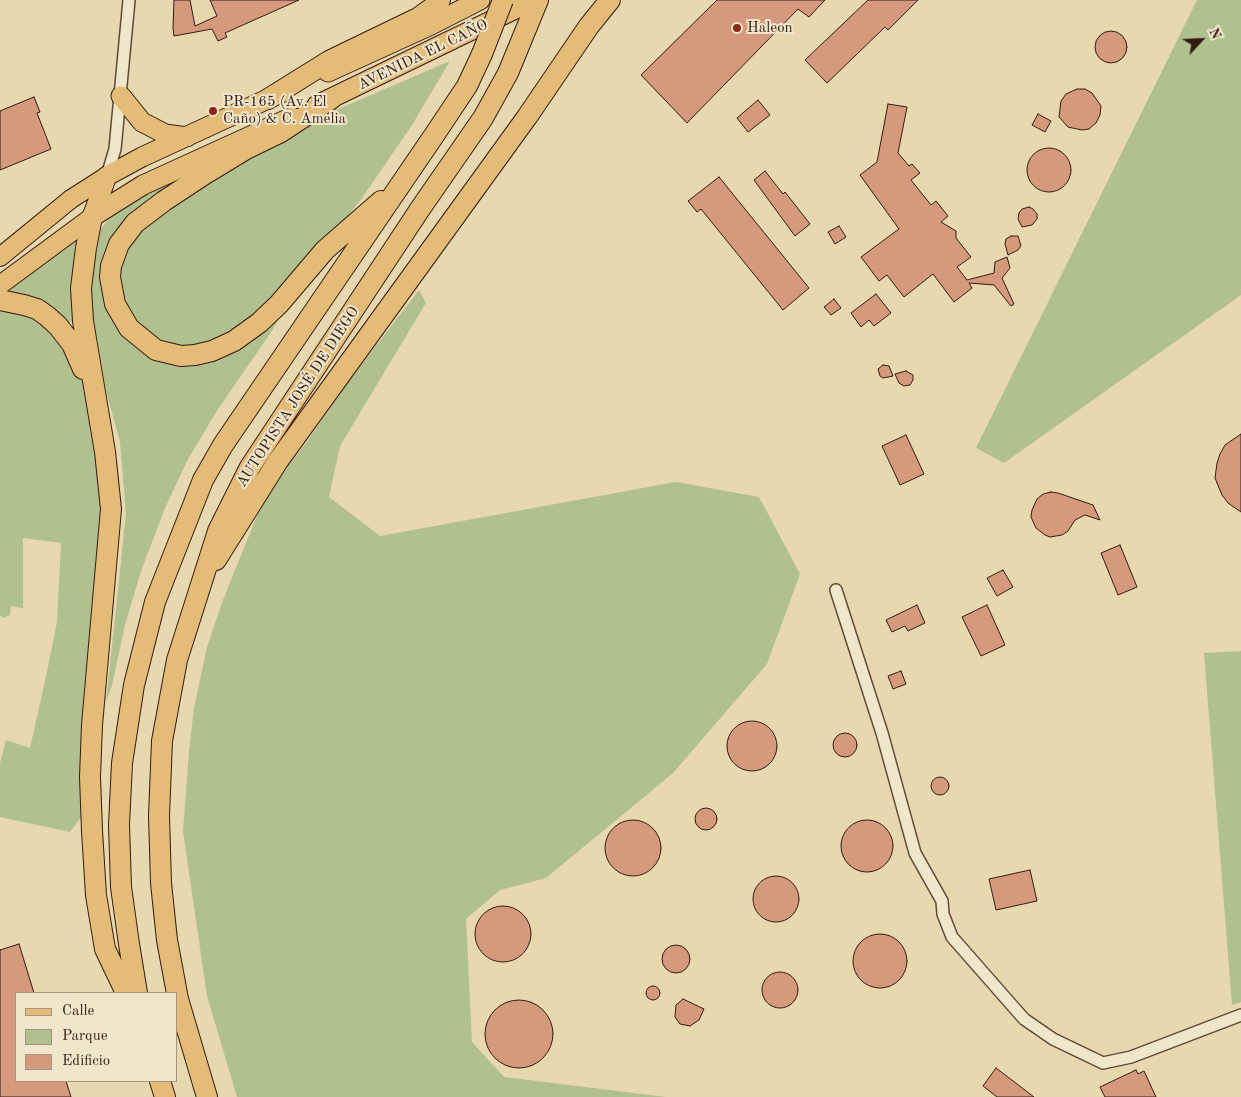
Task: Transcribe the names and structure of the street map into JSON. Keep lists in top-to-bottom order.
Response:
{
  "streets": {
    "highway": ["AVENIDA EL CAÑO", "AUTOPISTA JOSÉ DE DIEGO"]
  },
  "places": ["Haleon", "PR-165 (Av. El Caño) & C. Amelia"],
  "legend": ["Calle", "Parque", "Edificio"],
  "north": "top right"
}
